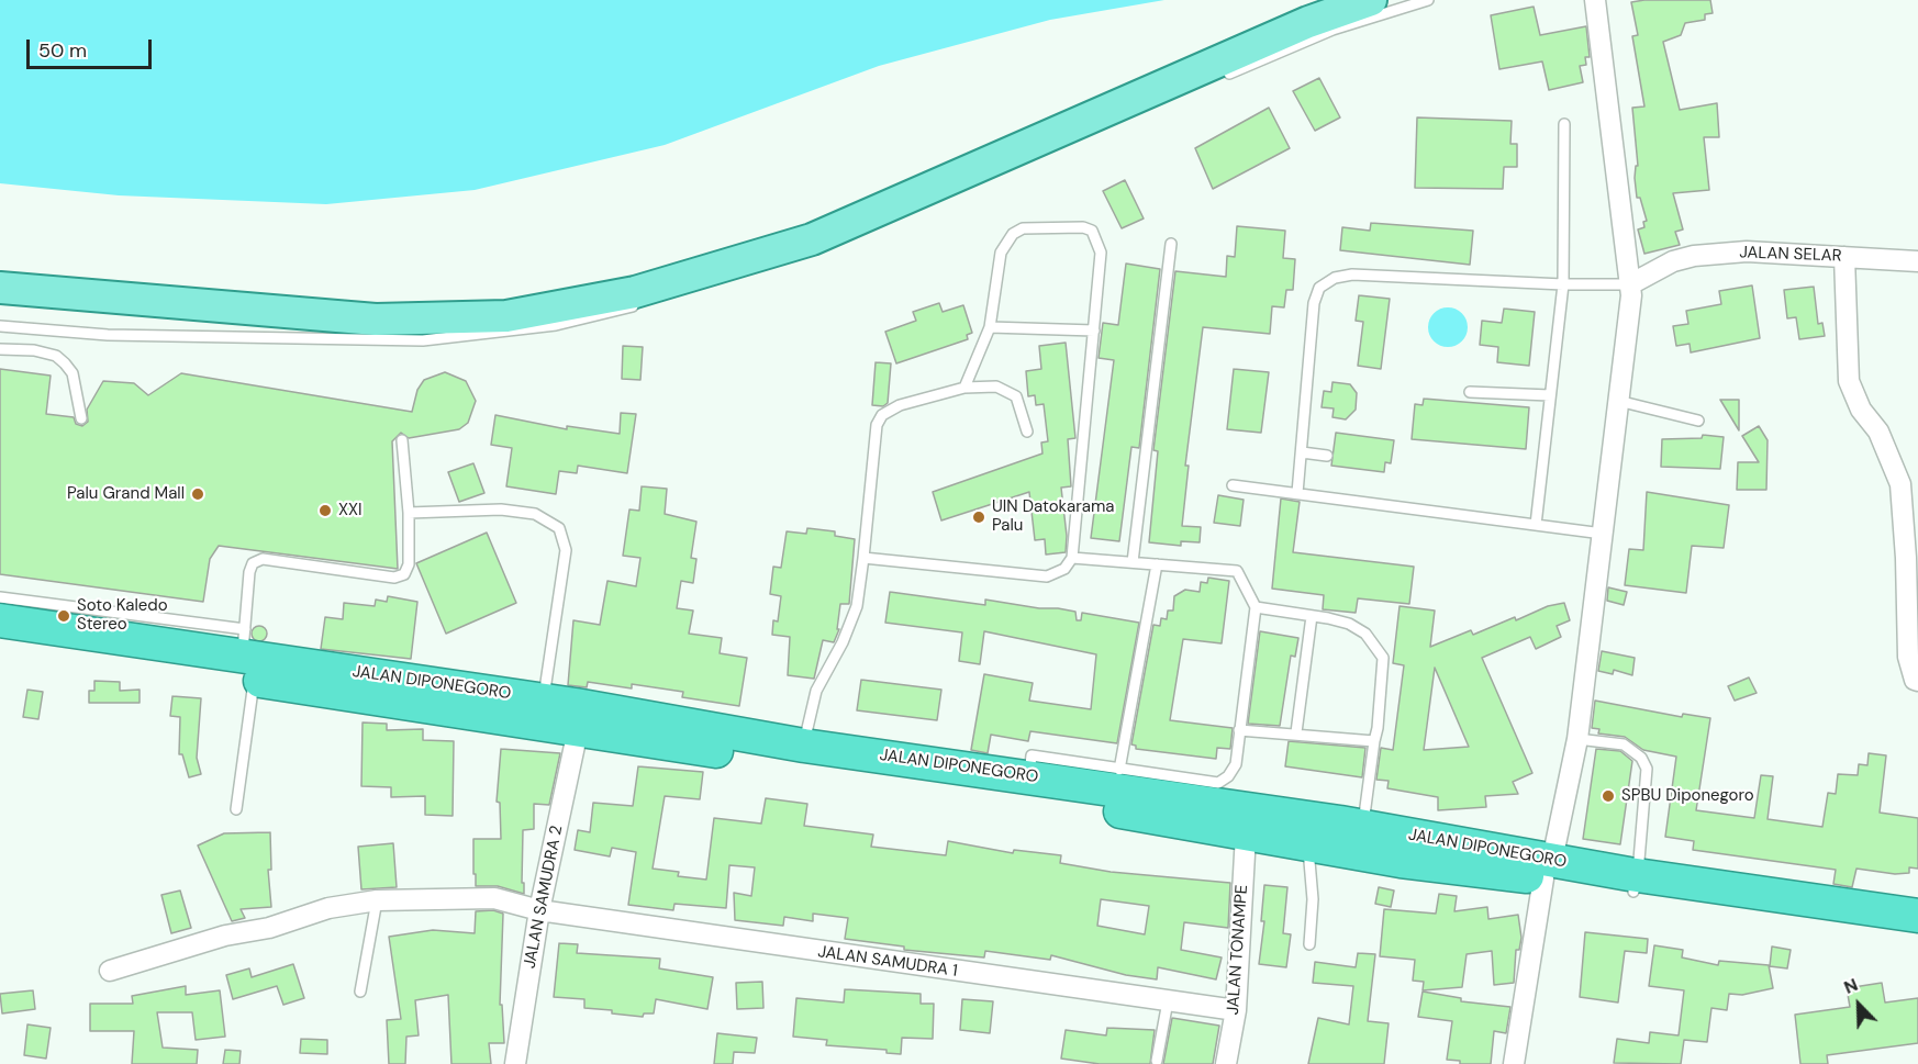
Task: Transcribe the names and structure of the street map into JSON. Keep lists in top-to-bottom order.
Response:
{
  "streets": {
    "highway": ["JALAN DIPONEGORO"],
    "street": [
      "JALAN SELAR",
      "JALAN SAMUDRA 2",
      "JALAN TONAMPE",
      "JALAN SAMUDRA 1"
    ]
  },
  "crossings": [
    ["JALAN DIPONEGORO", "JALAN SAMUDRA 2"],
    ["JALAN DIPONEGORO", "JALAN TONAMPE"],
    ["JALAN SAMUDRA 2", "JALAN SAMUDRA 1"],
    ["JALAN TONAMPE", "JALAN SAMUDRA 1"]
  ],
  "places": [
    "Palu Grand Mall",
    "XXI",
    "UIN Datokarama Palu",
    "Soto Kaledo Stereo",
    "SPBU Diponegoro"
  ],
  "scale_bar": "50 m",
  "north": "top left"
}
